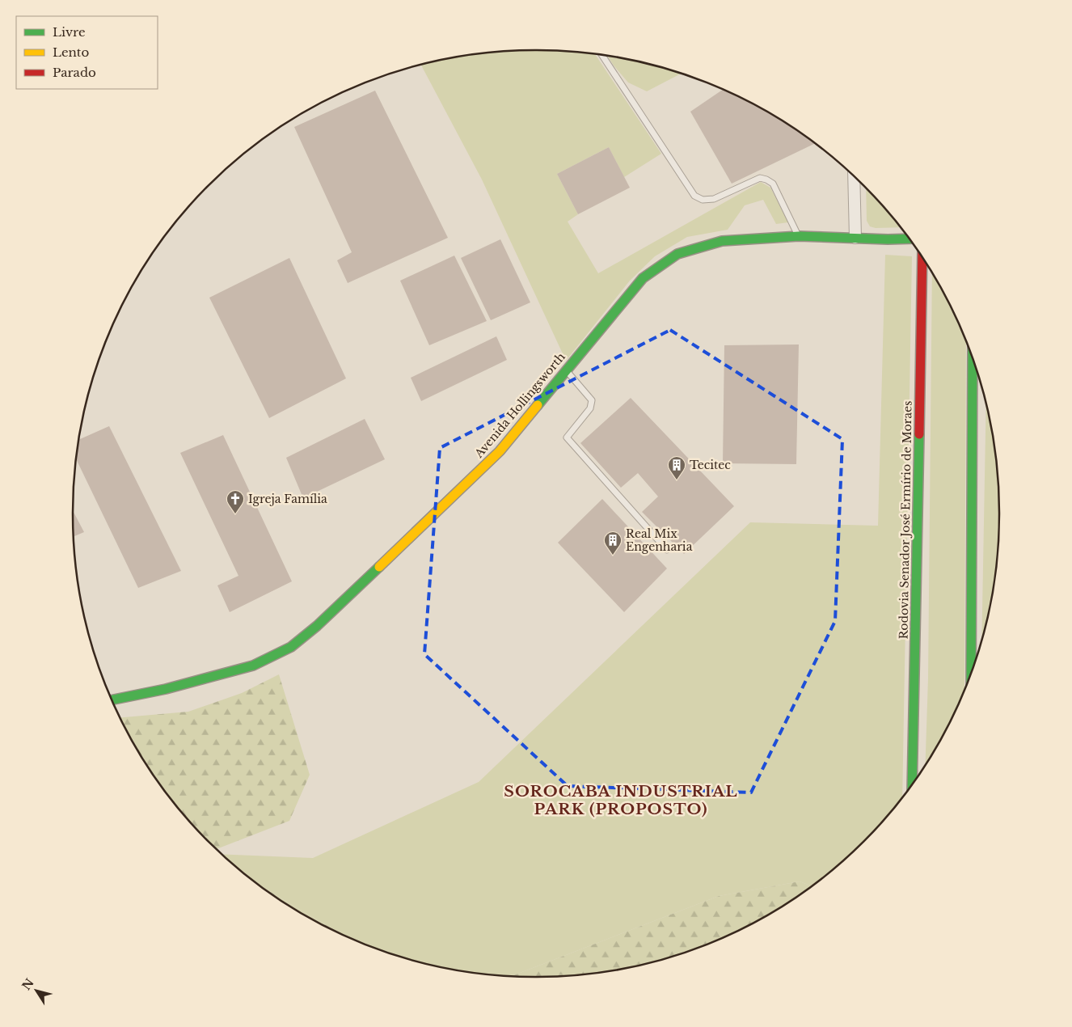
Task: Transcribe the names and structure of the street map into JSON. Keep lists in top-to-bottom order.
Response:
{
  "streets": {
    "main road": ["Avenida Hollingsworth", "Rodovia Senador José Ermírio de Moraes"]
  },
  "districts": ["SOROCABA INDUSTRIAL PARK (PROPOSTO)"],
  "places": {
    "building": ["Tecitec", "Real Mix Engenharia"],
    "church": ["Igreja Família"]
  },
  "legend": ["Livre", "Lento", "Parado"],
  "north": "top left"
}
